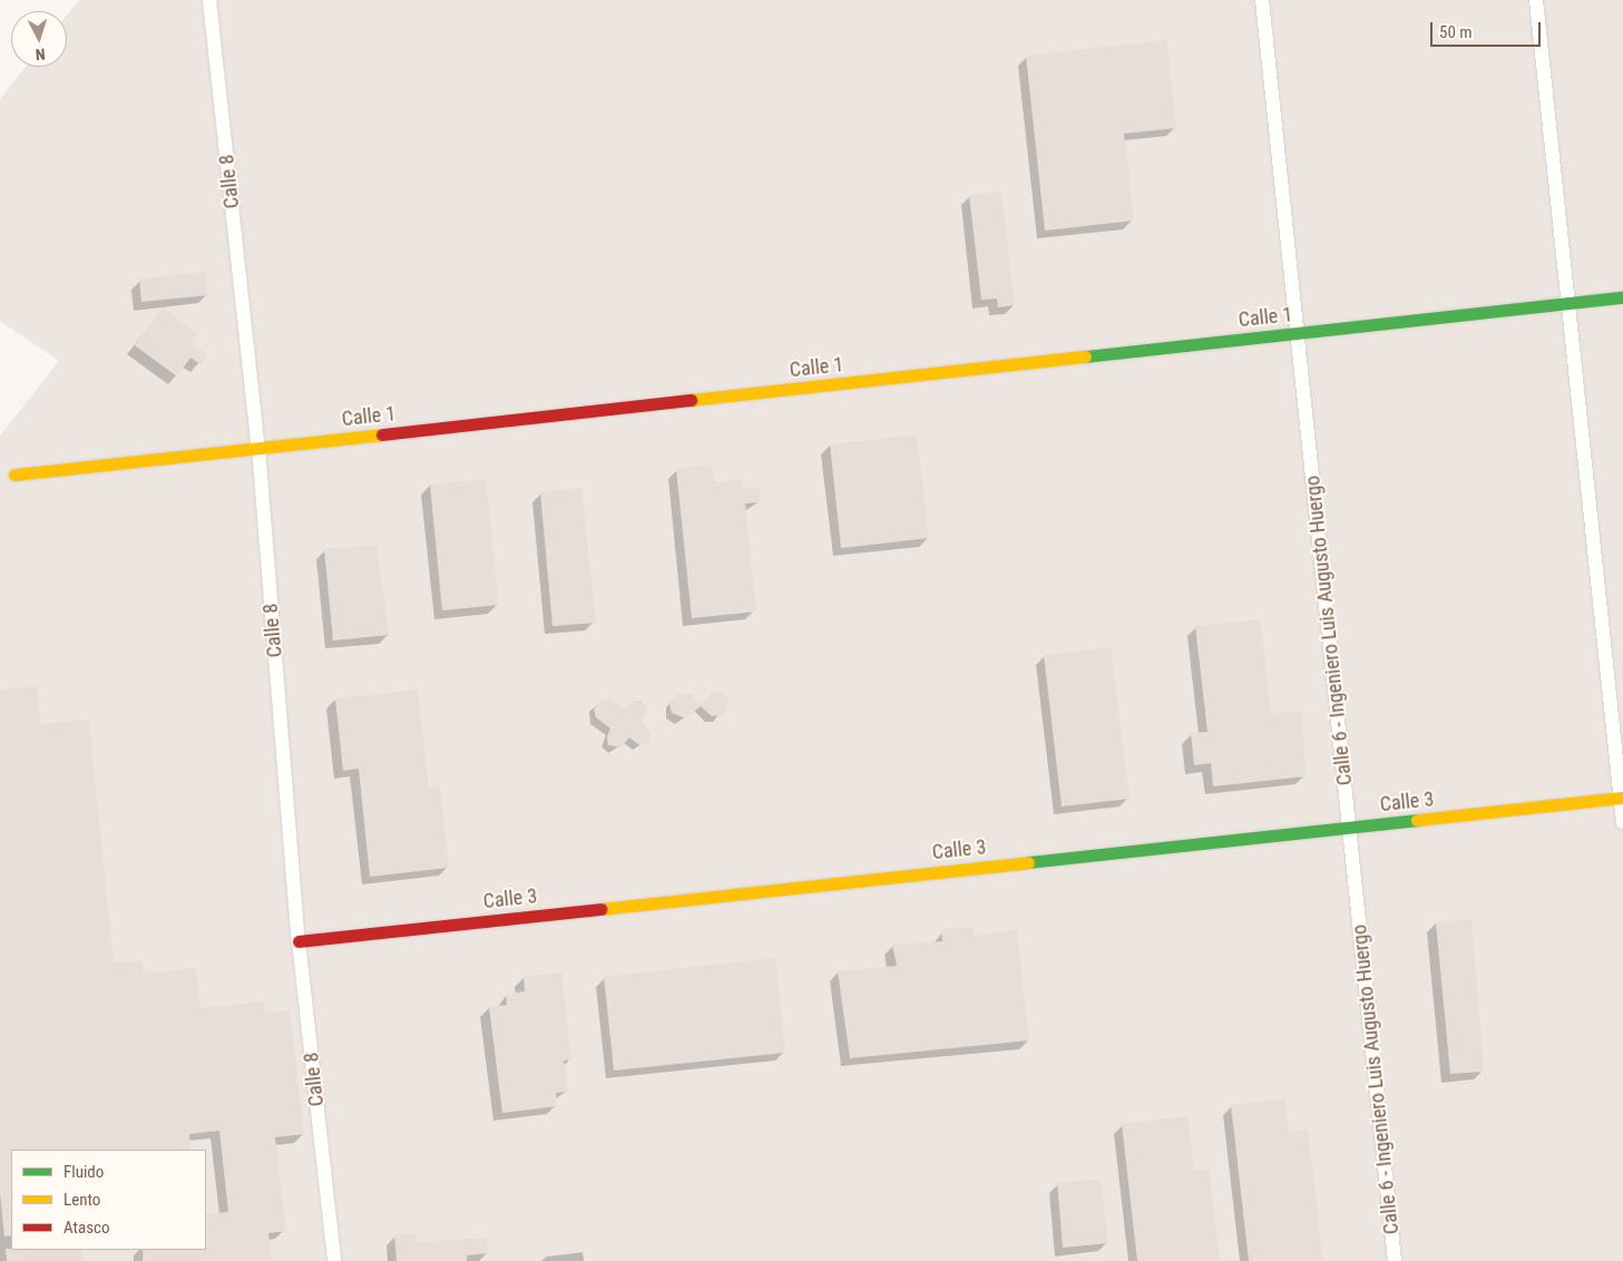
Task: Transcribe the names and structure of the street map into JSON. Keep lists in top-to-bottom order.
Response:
{
  "streets": {
    "street": [
      "Calle 8",
      "Calle 1",
      "Calle 6 - Ingeniero Luis Augusto Huergo",
      "Calle 3"
    ]
  },
  "crossings": [
    ["Calle 8", "Calle 1"],
    ["Calle 8", "Calle 3"],
    ["Calle 1", "Calle 6 - Ingeniero Luis Augusto Huergo"],
    ["Calle 6 - Ingeniero Luis Augusto Huergo", "Calle 3"]
  ],
  "legend": ["Fluido", "Lento", "Atasco"],
  "scale_bar": "50 m",
  "north": "bottom"
}
